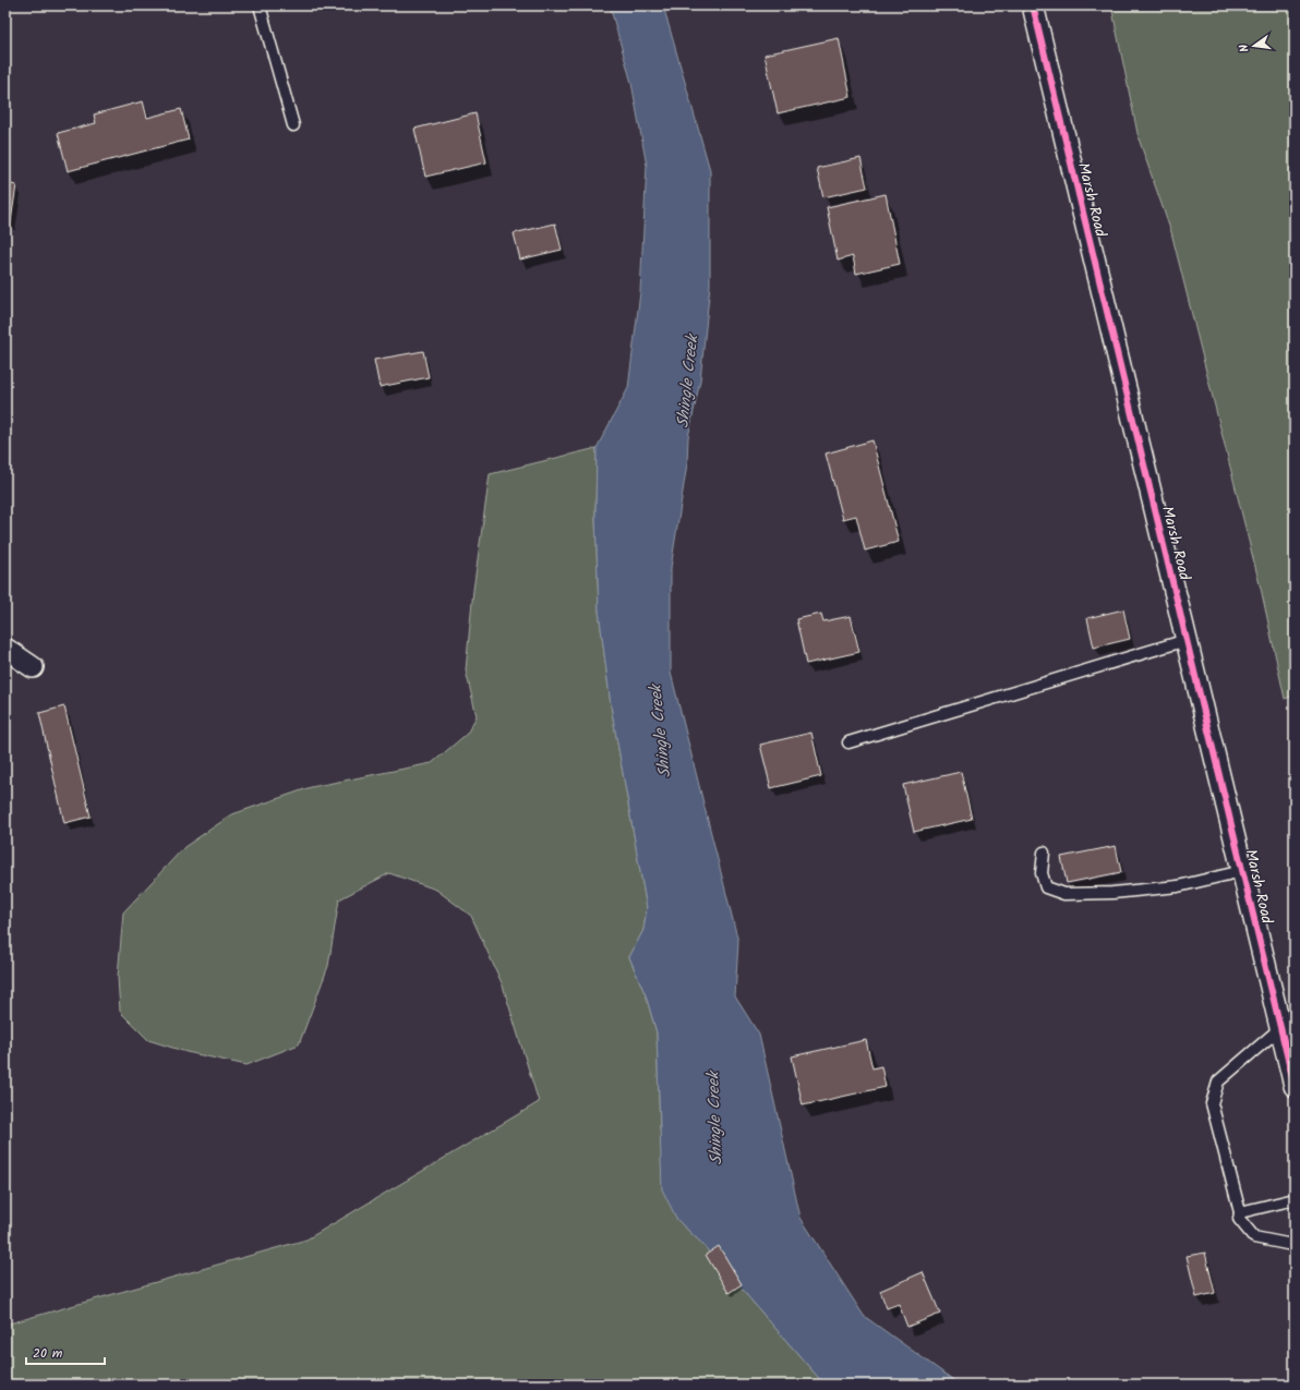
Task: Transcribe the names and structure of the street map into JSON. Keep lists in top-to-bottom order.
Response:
{
  "streets": {
    "street": ["Marsh Road"]
  },
  "water": ["Shingle Creek"],
  "scale_bar": "20 m",
  "north": "left"
}
